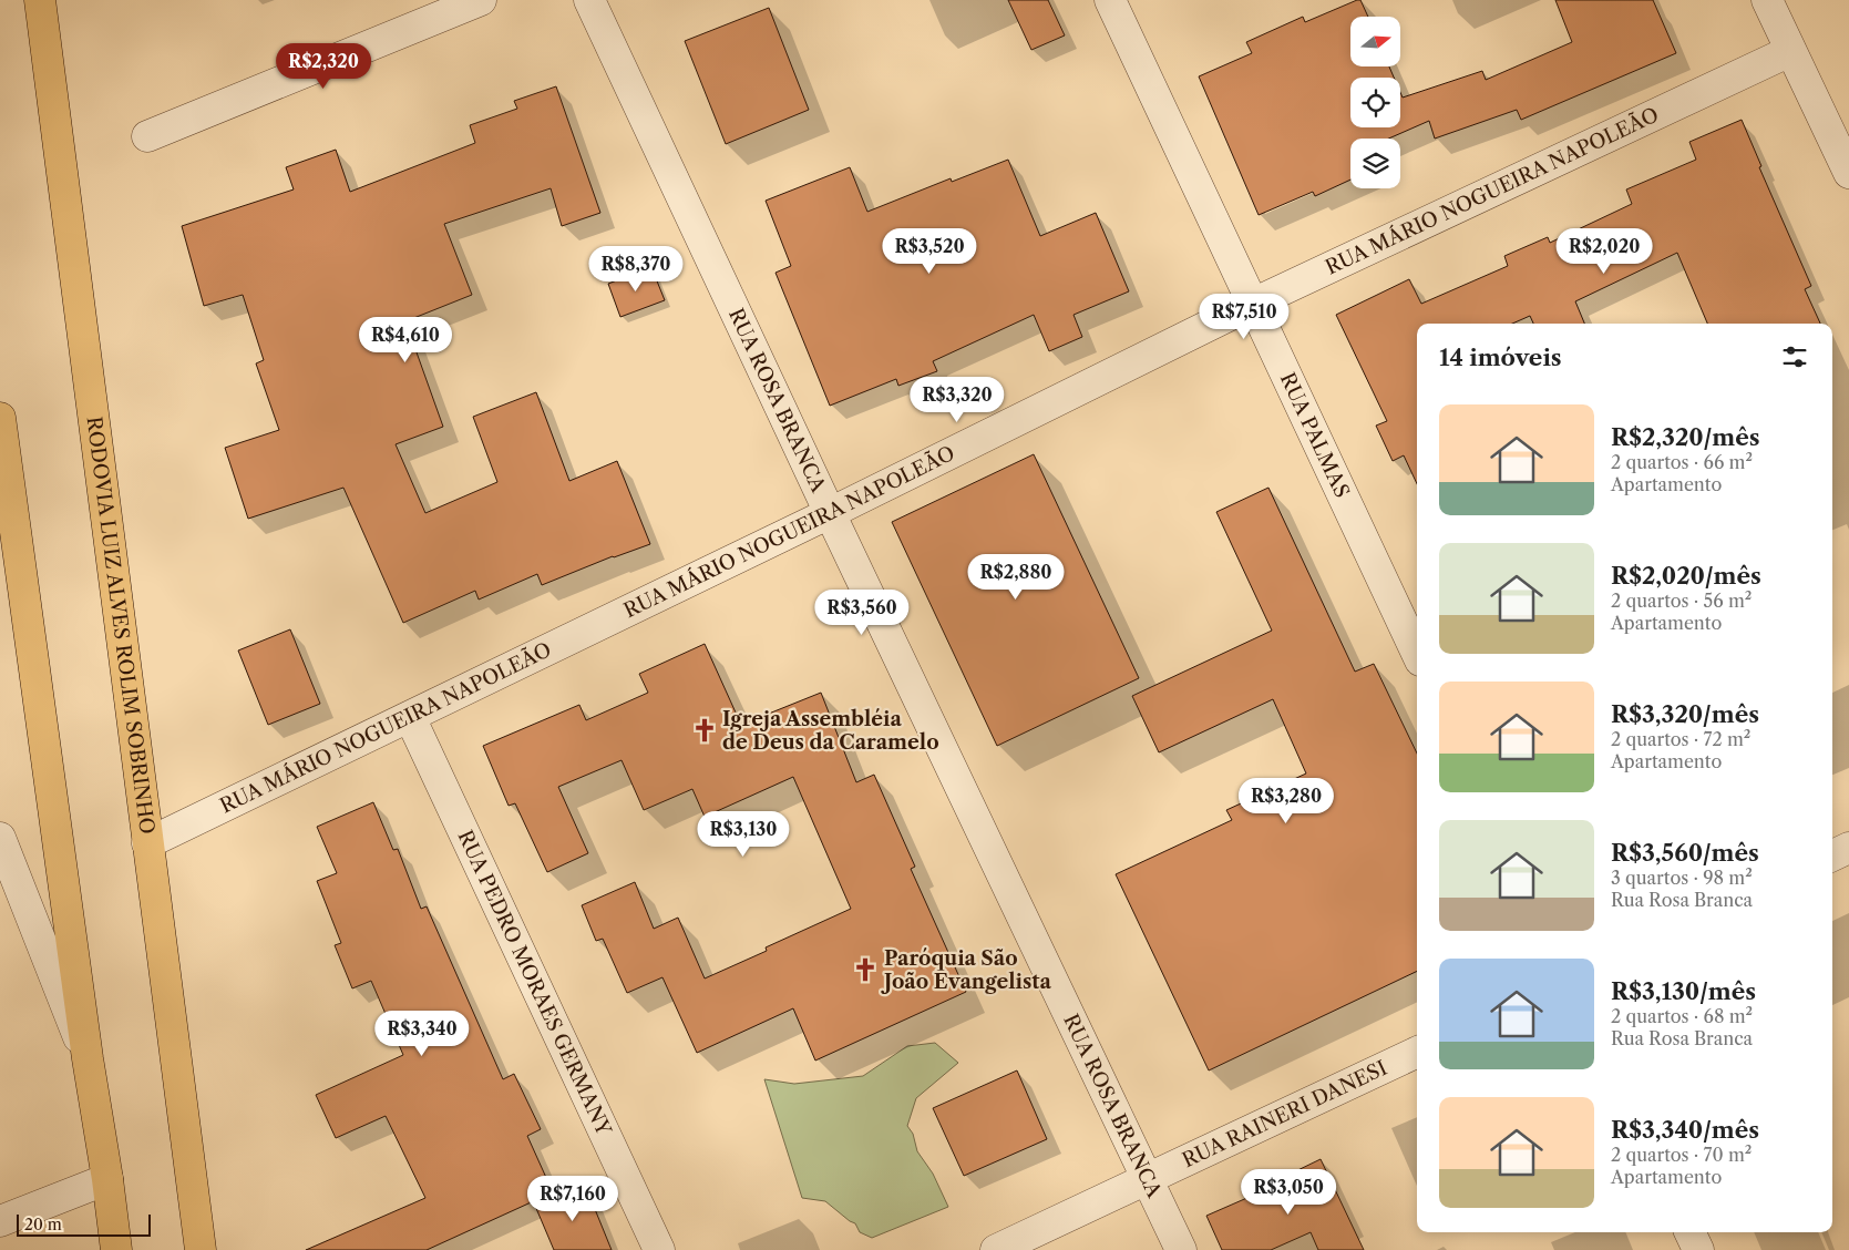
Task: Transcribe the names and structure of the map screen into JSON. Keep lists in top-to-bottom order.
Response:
{
  "streets": {
    "highway": ["RODOVIA LUIZ ALVES ROLIM SOBRINHO"],
    "street": [
      "RUA MÁRIO NOGUEIRA NAPOLEÃO",
      "RUA ROSA BRANCA",
      "RUA PALMAS",
      "RUA PEDRO MORAES GERMANY",
      "RUA RAINERI DANESI"
    ]
  },
  "crossings": [
    ["RUA MÁRIO NOGUEIRA NAPOLEÃO", "RUA ROSA BRANCA"],
    ["RUA MÁRIO NOGUEIRA NAPOLEÃO", "RUA PALMAS"],
    ["RUA MÁRIO NOGUEIRA NAPOLEÃO", "RODOVIA LUIZ ALVES ROLIM SOBRINHO"],
    ["RUA MÁRIO NOGUEIRA NAPOLEÃO", "RUA PEDRO MORAES GERMANY"],
    ["RUA ROSA BRANCA", "RUA RAINERI DANESI"]
  ],
  "places": {
    "church": ["Igreja Assembléia de Deus da Caramelo", "Paróquia São João Evangelista"]
  },
  "scale_bar": "20 m",
  "north": "right",
  "page": {
    "price": [
      "R$2,320",
      "R$3,520",
      "R$2,020",
      "R$8,370",
      "R$7,510",
      "R$4,610",
      "R$3,320",
      "R$2,880",
      "R$3,560",
      "R$3,280",
      "R$3,130",
      "R$3,340",
      "R$3,050",
      "R$7,160"
    ],
    "heading": "14 imóveis",
    "list": [
      {
        "name": "R$2,320/mês",
        "note": "2 quartos · 66 m² · Apartamento"
      },
      {
        "name": "R$2,020/mês",
        "note": "2 quartos · 56 m² · Apartamento"
      },
      {
        "name": "R$3,320/mês",
        "note": "2 quartos · 72 m² · Apartamento"
      },
      {
        "name": "R$3,560/mês",
        "note": "3 quartos · 98 m² · Rua Rosa Branca"
      },
      {
        "name": "R$3,130/mês",
        "note": "2 quartos · 68 m² · Rua Rosa Branca"
      },
      {
        "name": "R$3,340/mês",
        "note": "2 quartos · 70 m² · Apartamento"
      }
    ],
    "scale": "20 m"
  }
}
